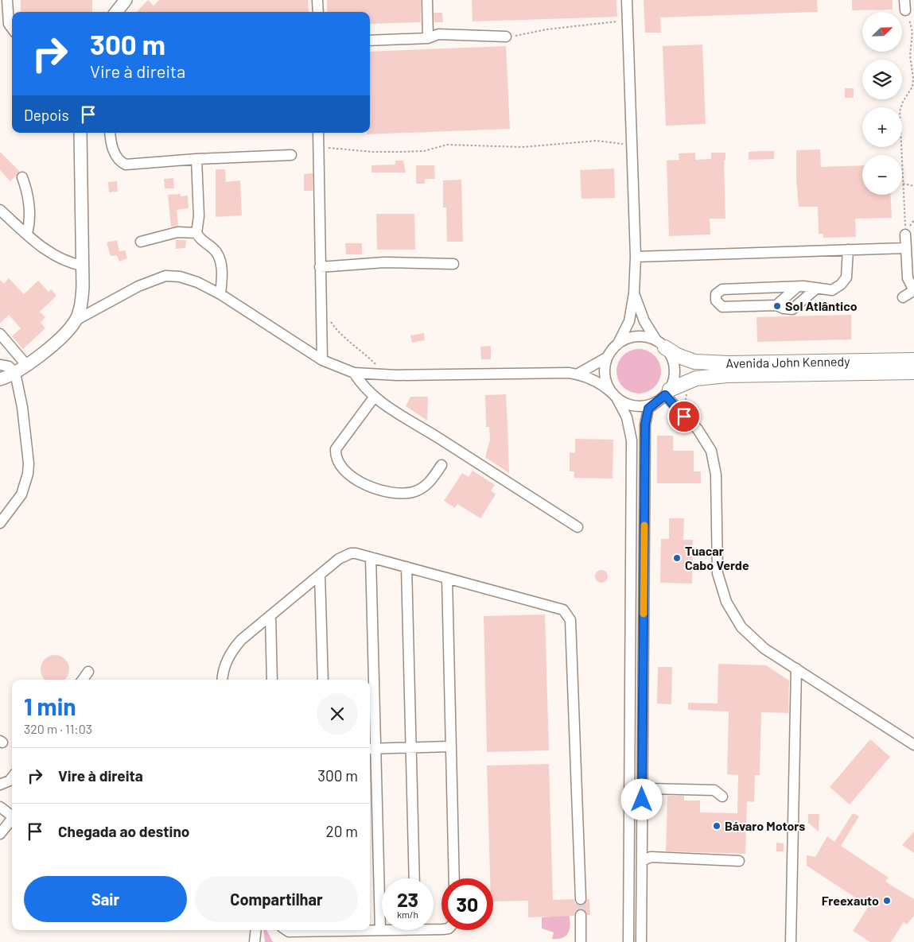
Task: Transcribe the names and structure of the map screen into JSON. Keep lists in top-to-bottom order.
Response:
{
  "streets": {
    "highway": ["Avenida John Kennedy"]
  },
  "places": [
    "Sol Atlântico",
    "Tuacar Cabo Verde",
    "Bávaro Motors",
    "Freexauto"
  ],
  "north": "top right",
  "page": {
    "map_buttons": ["+", "−"],
    "turn": ["300 m", "Vire à direita"],
    "then": "Depois",
    "heading": ["1 min", "320 m · 11:03"],
    "list": [
      {
        "name": "Vire à direita",
        "value": "300 m"
      },
      {
        "name": "Chegada ao destino",
        "value": "20 m"
      }
    ],
    "buttons": ["Sair", "Compartilhar"],
    "speed": "23 km/h",
    "limit": "30"
  }
}
